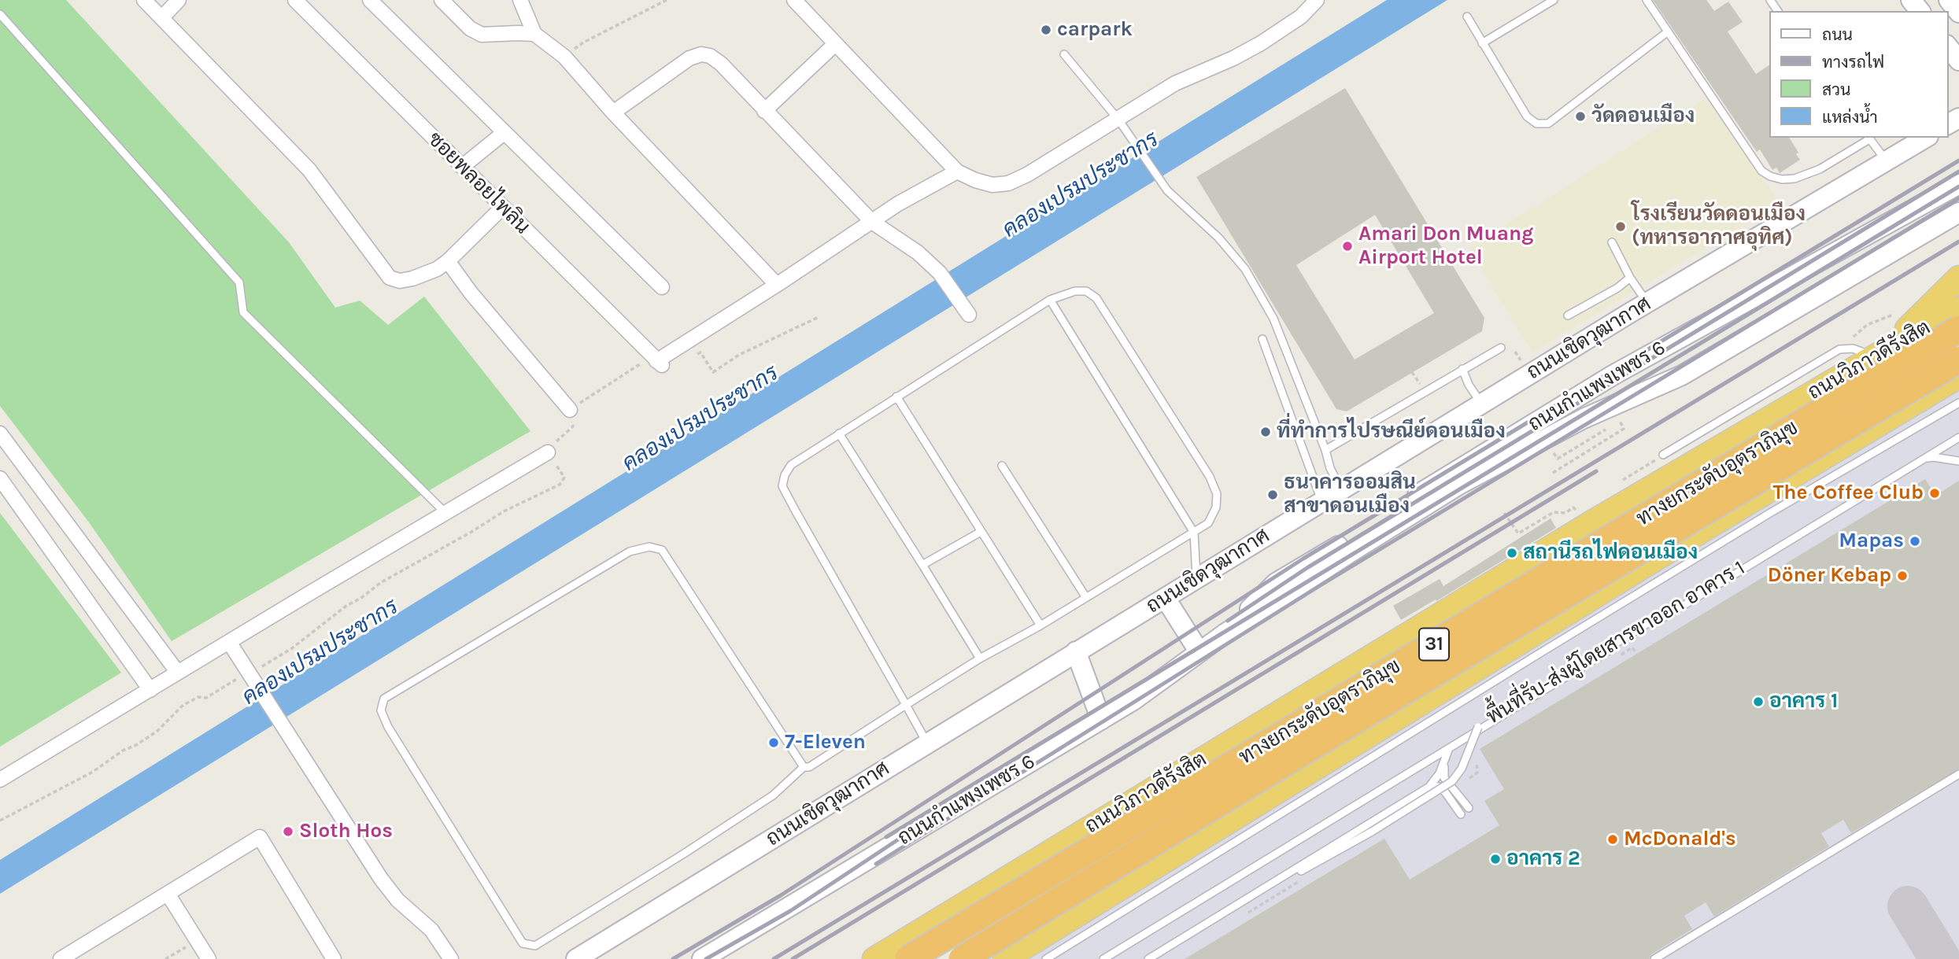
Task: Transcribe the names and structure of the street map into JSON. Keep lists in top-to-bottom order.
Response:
{
  "streets": {
    "highway": ["ถนนวิภาวดีรังสิต", "ทางยกระดับอุตราภิมุข", "31"],
    "main road": ["ถนนเชิดวุฒากาศ", "ถนนกำแพงเพชร 6"],
    "street": ["ซอยพลอยไพลิน"],
    "lane": ["พื้นที่รับ-ส่งผู้โดยสารขาออก อาคาร 1"]
  },
  "water": ["คลองเปรมประชากร"],
  "places": [
    "carpark",
    "วัดดอนเมือง",
    "โรงเรียนวัดดอนเมือง (ทหารอากาศอุทิศ)",
    "Amari Don Muang Airport Hotel",
    "ที่ทำการไปรษณีย์ดอนเมือง",
    "The Coffee Club",
    "ธนาคารออมสิน สาขาดอนเมือง",
    "Mapas",
    "สถานีรถไฟดอนเมือง",
    "Döner Kebap",
    "อาคาร 1",
    "7-Eleven",
    "Sloth Hos",
    "McDonald's",
    "อาคาร 2"
  ],
  "legend": [
    "ถนน",
    "ทางรถไฟ",
    "สวน",
    "แหล่งน้ำ"
  ]
}
